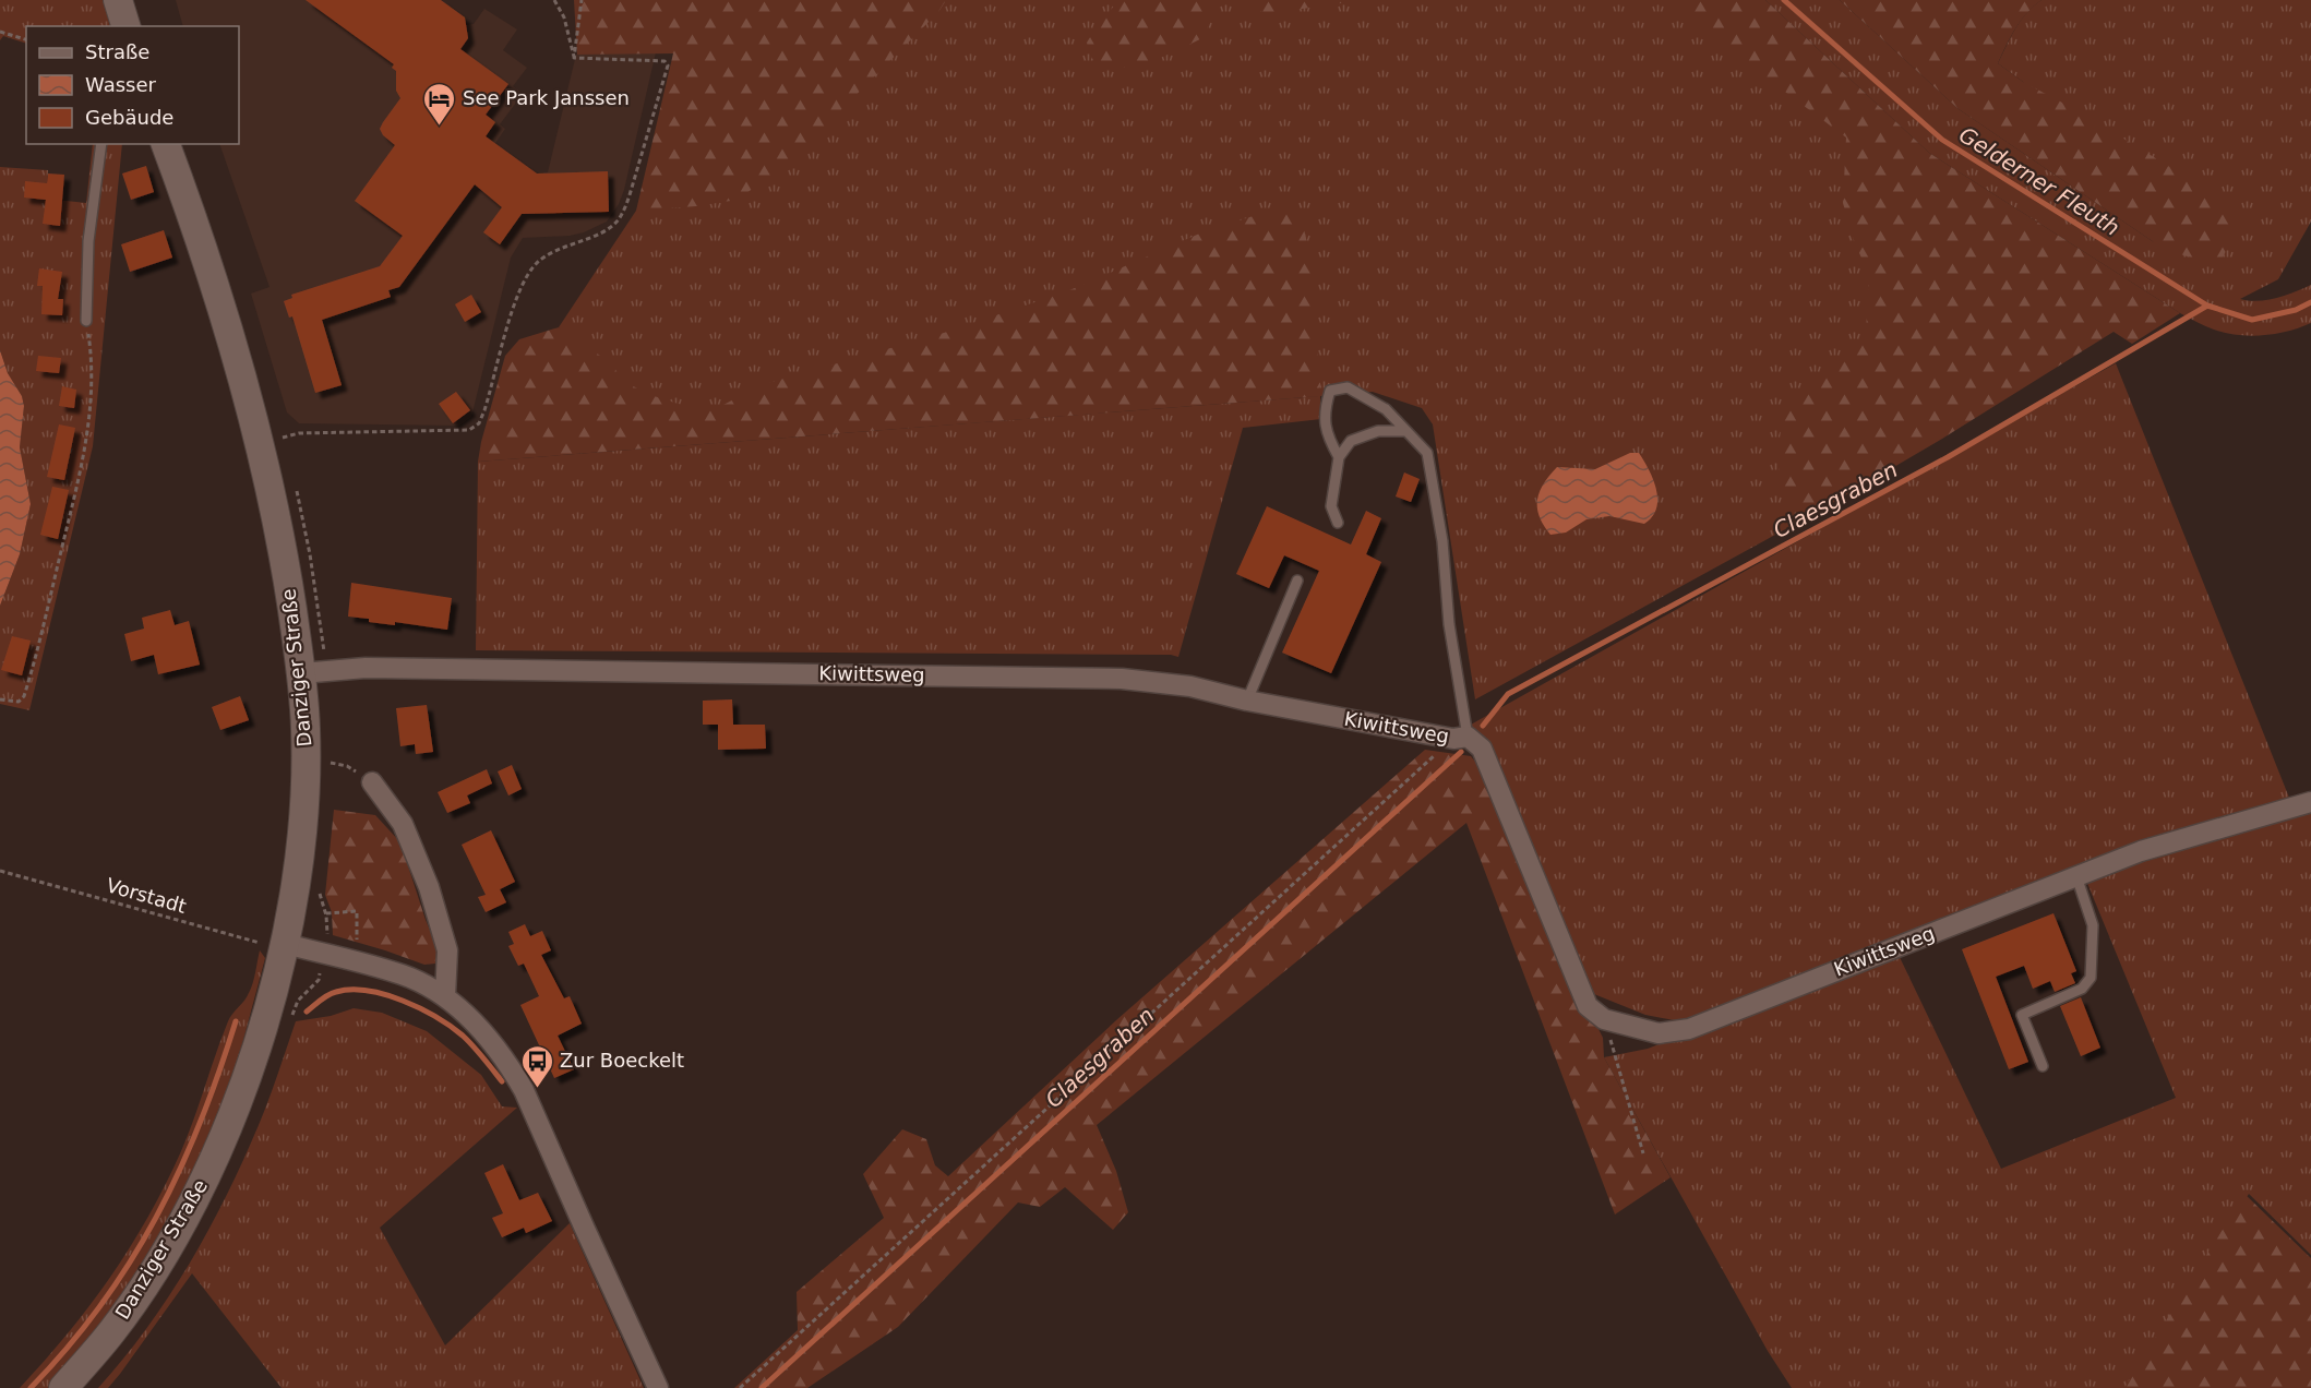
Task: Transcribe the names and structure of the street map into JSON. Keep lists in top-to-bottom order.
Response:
{
  "streets": {
    "street": ["Danziger Straße", "Kiwittsweg"],
    "path": ["Vorstadt"]
  },
  "crossings": [
    ["Danziger Straße", "Kiwittsweg"],
    ["Danziger Straße", "Vorstadt"]
  ],
  "water": ["Gelderner Fleuth", "Claesgraben"],
  "places": {
    "hotel": ["See Park Janssen"],
    "bus stop": ["Zur Boeckelt"]
  },
  "legend": ["Straße", "Wasser", "Gebäude"]
}
